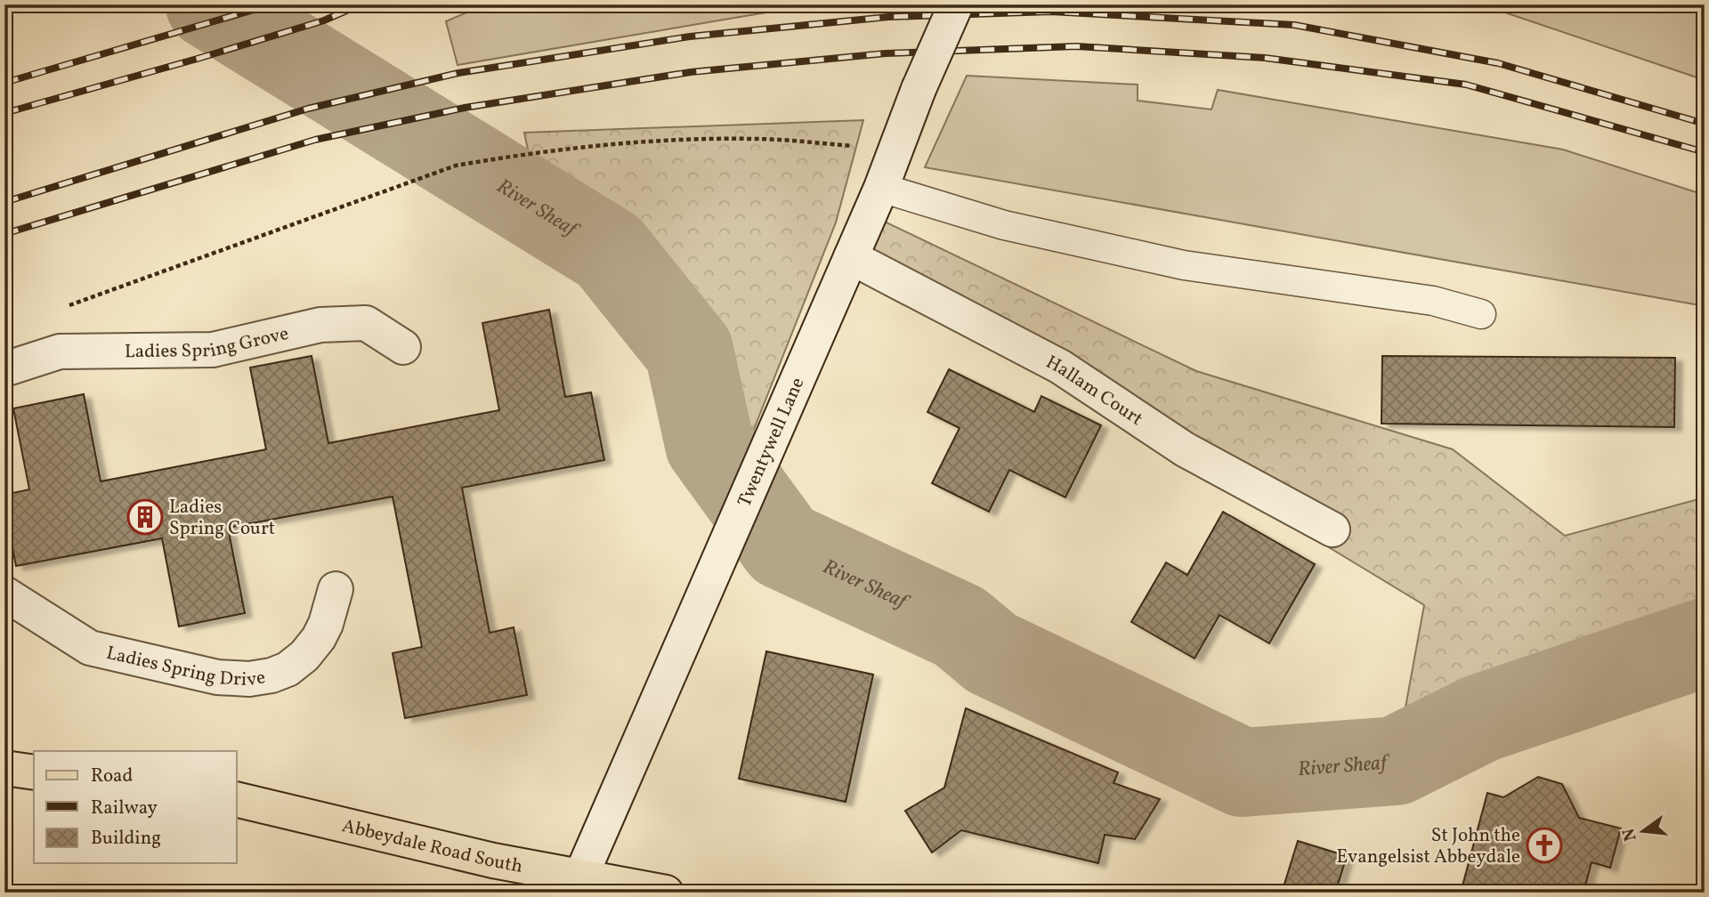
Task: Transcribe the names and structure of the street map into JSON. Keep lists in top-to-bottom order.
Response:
{
  "streets": {
    "main road": ["Abbeydale Road South"],
    "street": [
      "Ladies Spring Grove",
      "Hallam Court",
      "Twentywell Lane",
      "Ladies Spring Drive"
    ]
  },
  "crossings": [
    ["Hallam Court", "Twentywell Lane"],
    ["Twentywell Lane", "Abbeydale Road South"]
  ],
  "water": ["River Sheaf"],
  "places": {
    "building": ["Ladies Spring Court"],
    "church": ["St John the Evangelsist Abbeydale"]
  },
  "legend": ["Road", "Railway", "Building"],
  "north": "left"
}
